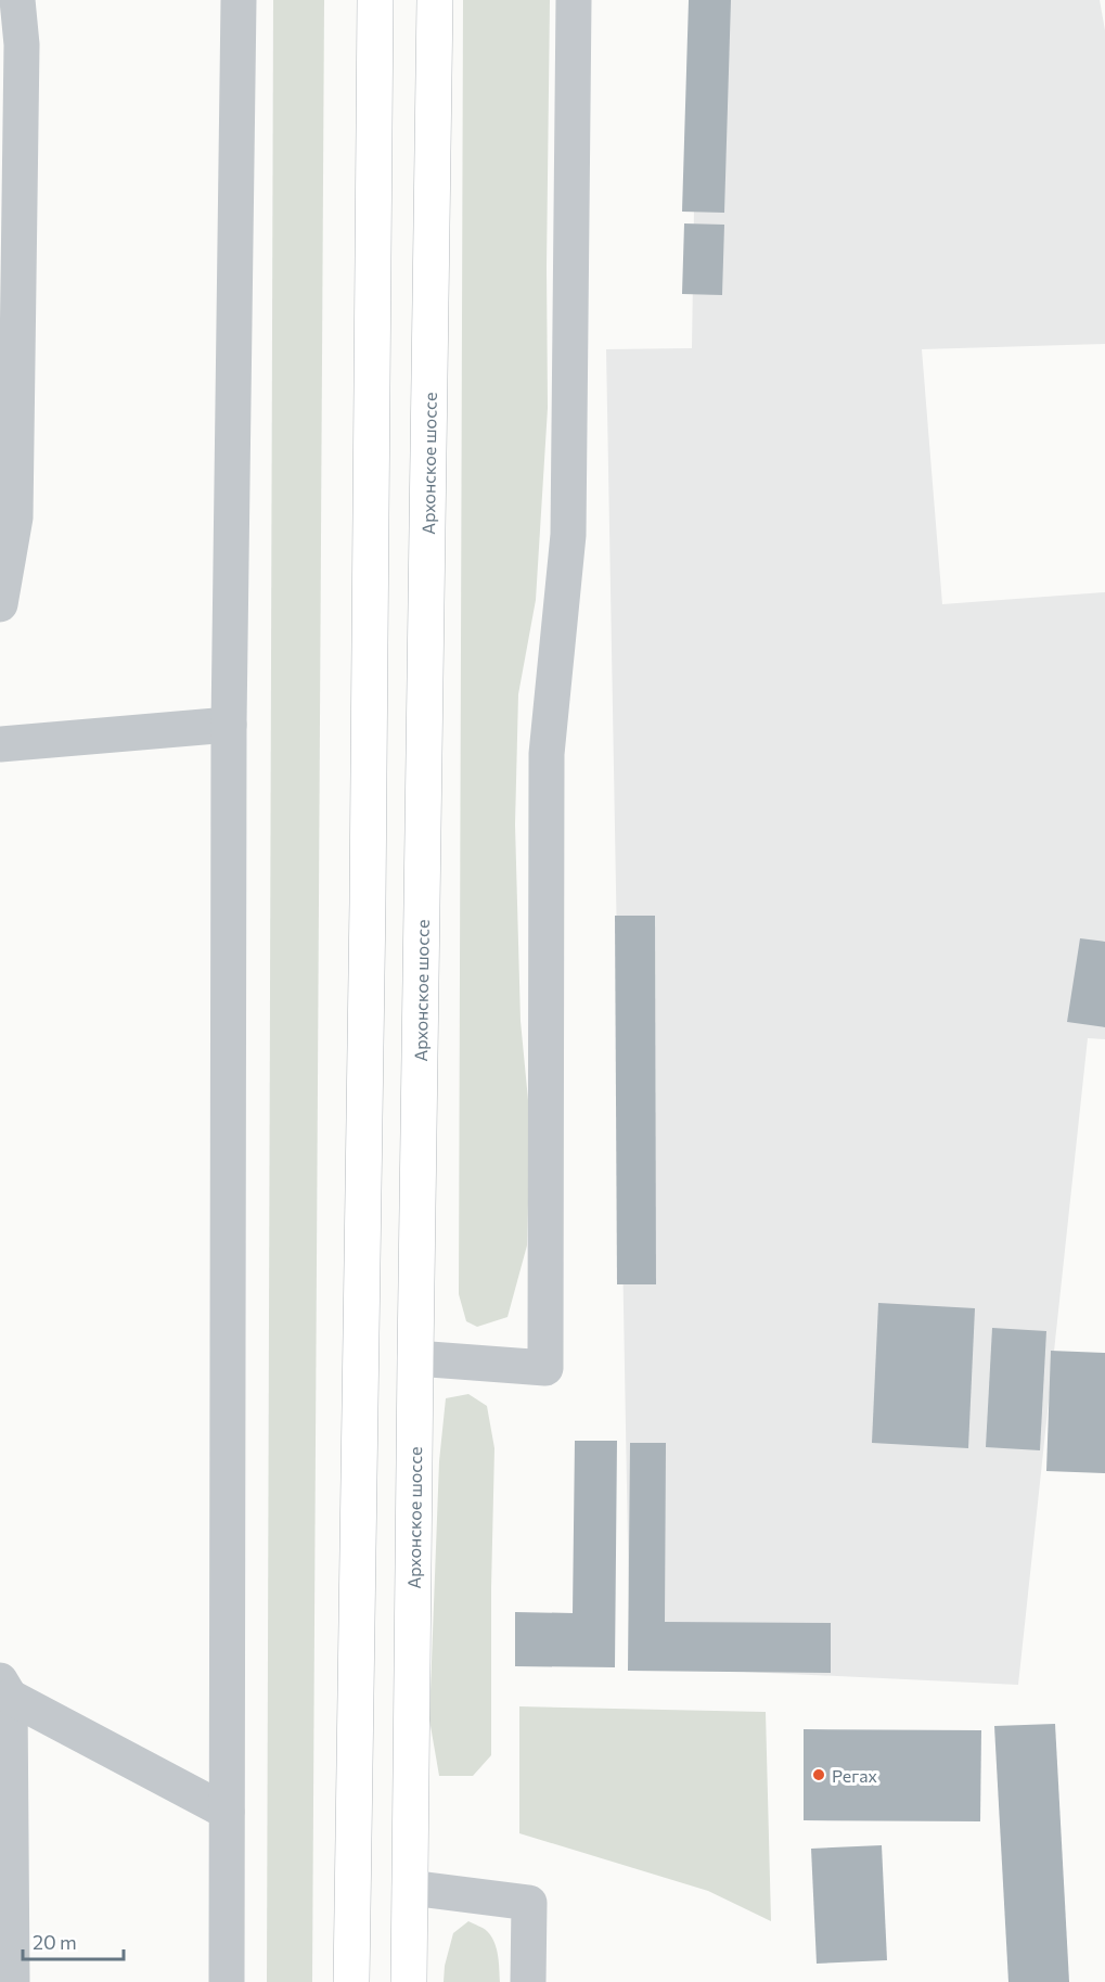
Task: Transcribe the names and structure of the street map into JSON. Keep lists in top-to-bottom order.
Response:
{
  "streets": {
    "highway": ["Архонское шоссе"]
  },
  "places": ["Регах"],
  "scale_bar": "20 m"
}
